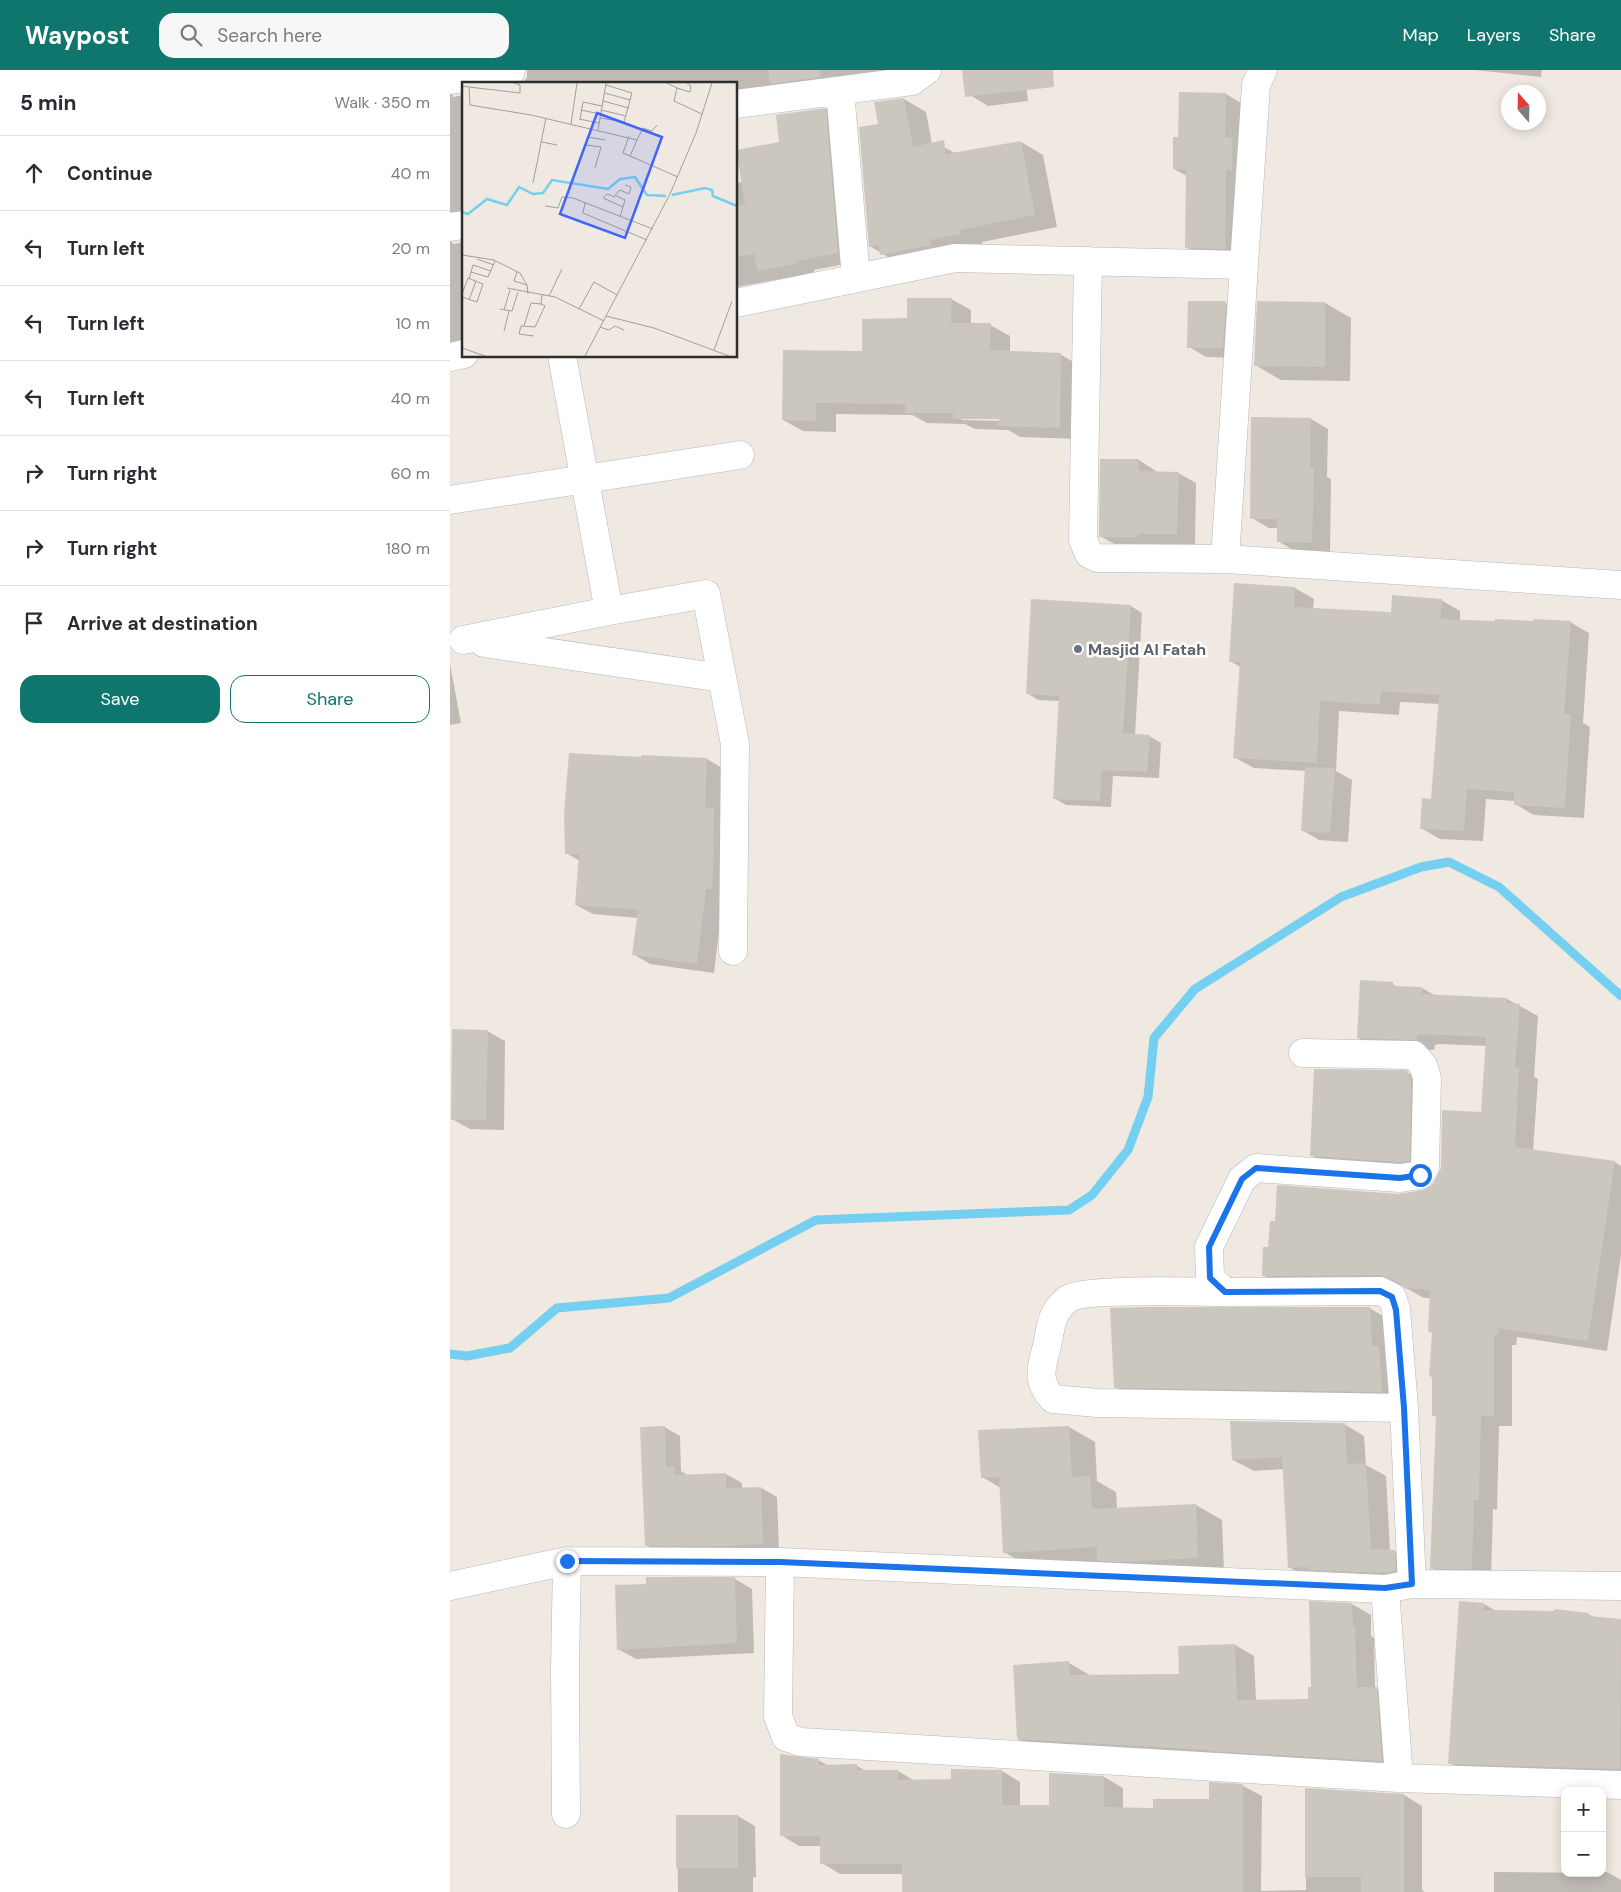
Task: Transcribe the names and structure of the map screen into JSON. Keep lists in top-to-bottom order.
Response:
{
  "places": ["Masjid Al Fatah"],
  "north": "top",
  "page": {
    "header": "Waypost",
    "search": "Search here",
    "nav": ["Map", "Layers", "Share"],
    "heading": ["5 min", "Walk · 350 m"],
    "list": [
      ["Continue", "40 m"],
      ["Turn left", "20 m"],
      ["Turn left", "10 m"],
      ["Turn left", "40 m"],
      ["Turn right", "60 m"],
      ["Turn right", "180 m"],
      "Arrive at destination"
    ],
    "buttons": ["Save", "Share"],
    "map_buttons": ["+", "−"]
  }
}
